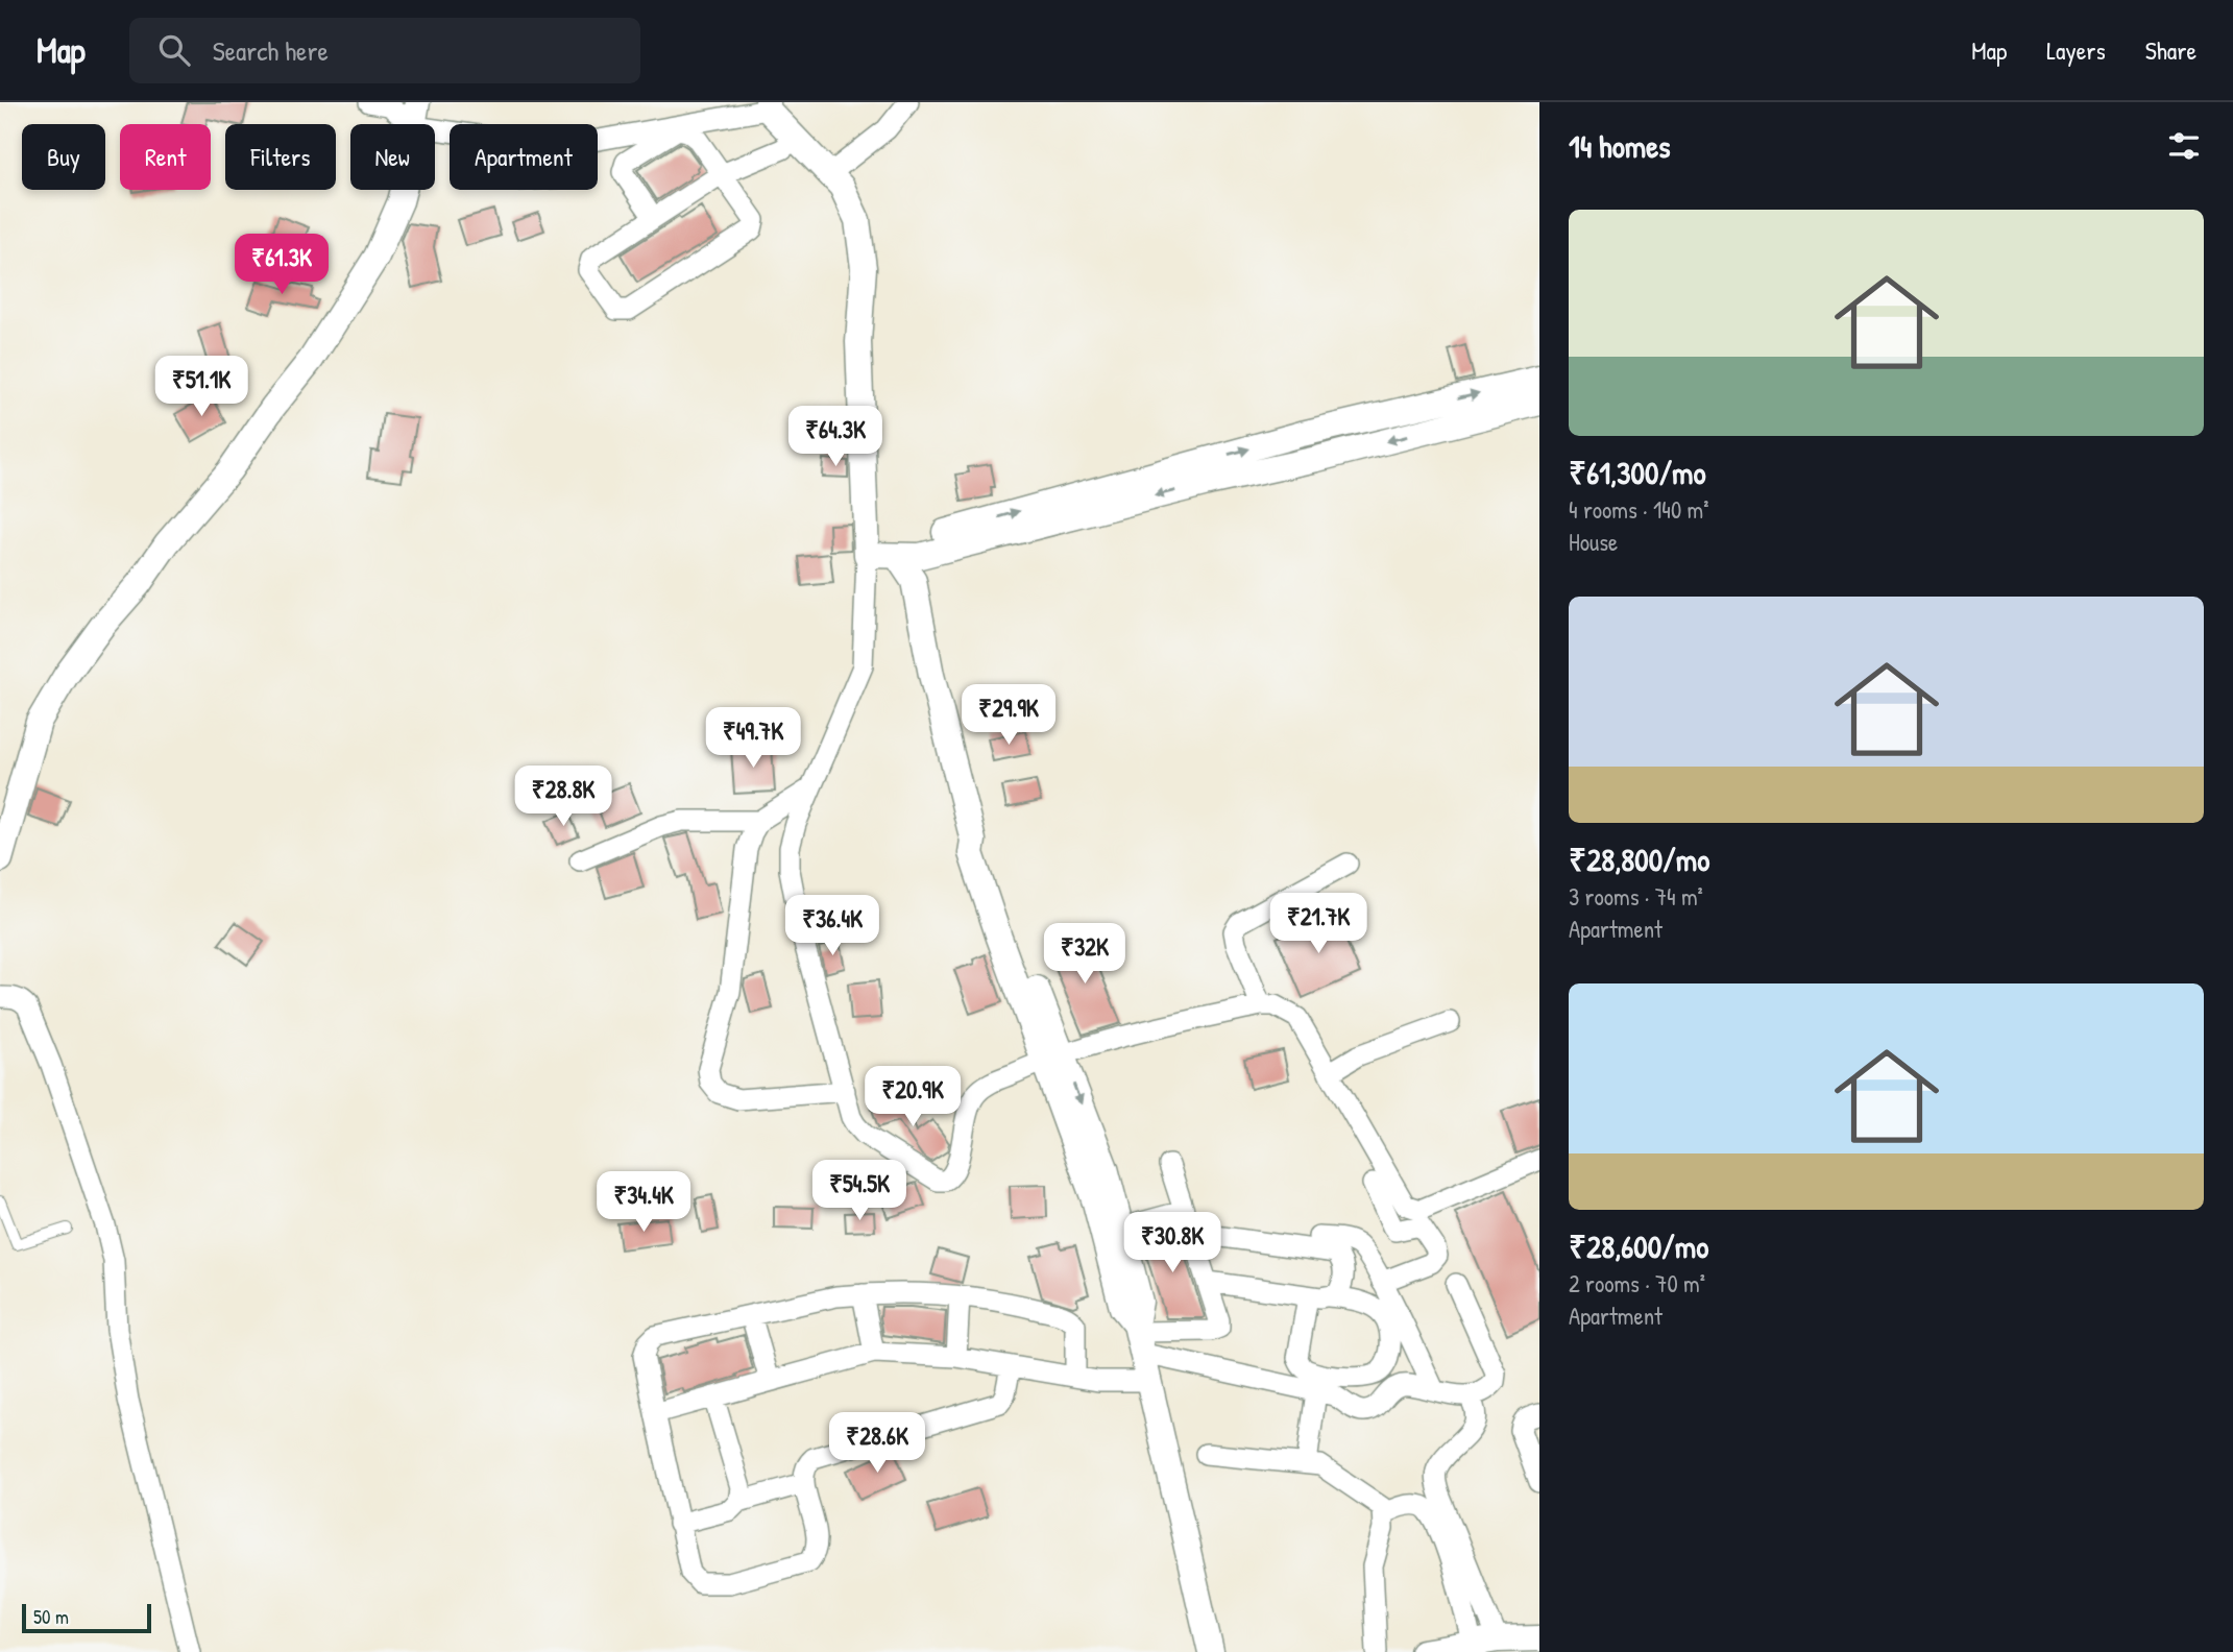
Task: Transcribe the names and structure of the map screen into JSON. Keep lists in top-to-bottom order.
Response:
{
  "scale_bar": "50 m",
  "page": {
    "header": "Map",
    "search": "Search here",
    "nav": ["Map", "Layers", "Share"],
    "heading": "14 homes",
    "chip": [
      "Buy",
      "Rent",
      "Filters",
      "New",
      "Apartment"
    ],
    "list": [
      {
        "name": "₹61,300/mo",
        "note": "4 rooms · 140 m² · House"
      },
      {
        "name": "₹28,800/mo",
        "note": "3 rooms · 74 m² · Apartment"
      },
      {
        "name": "₹28,600/mo",
        "note": "2 rooms · 70 m² · Apartment"
      }
    ],
    "price": [
      "₹61.3K",
      "₹51.1K",
      "₹64.3K",
      "₹29.9K",
      "₹49.7K",
      "₹28.8K",
      "₹21.7K",
      "₹36.4K",
      "₹32K",
      "₹20.9K",
      "₹54.5K",
      "₹34.4K",
      "₹30.8K",
      "₹28.6K"
    ],
    "scale": "50 m"
  }
}
